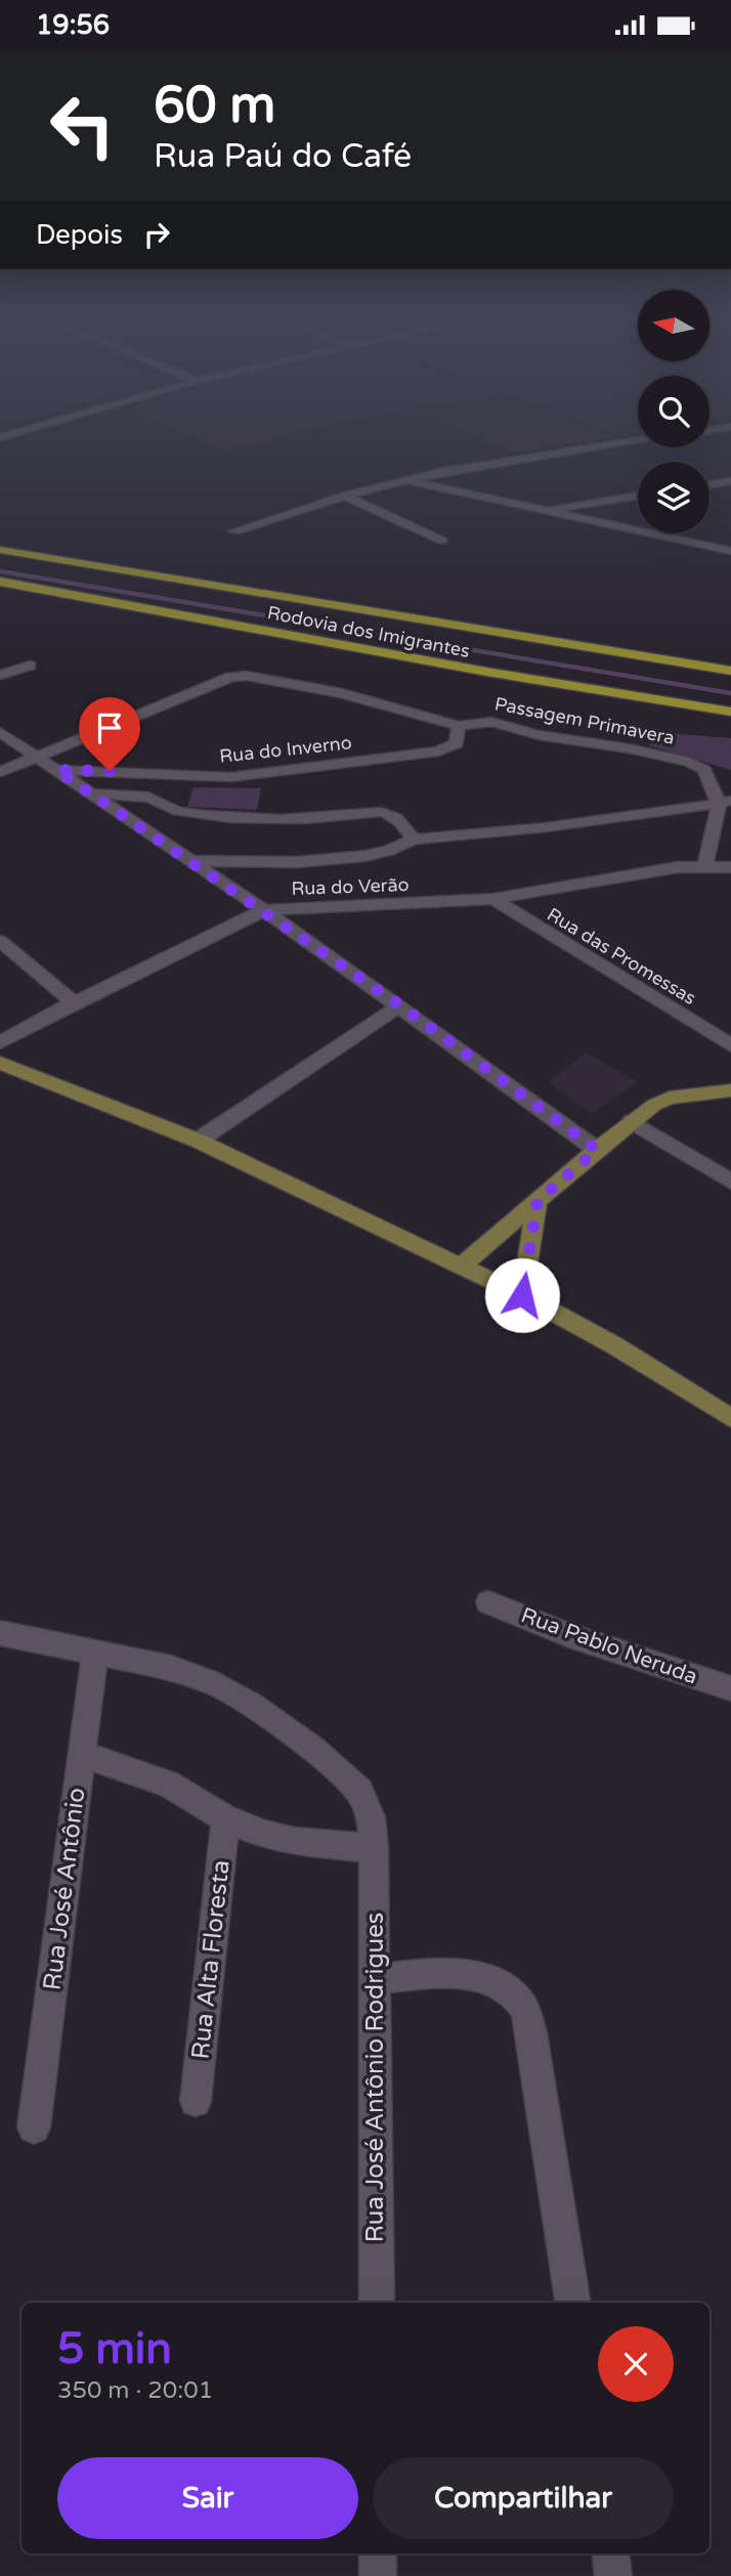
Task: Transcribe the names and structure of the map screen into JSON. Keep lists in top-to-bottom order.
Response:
{
  "streets": {
    "highway": ["Rodovia dos Imigrantes"],
    "street": [
      "Passagem Primavera",
      "Rua do Inverno",
      "Rua do Verão",
      "Rua das Promessas",
      "Rua Pablo Neruda",
      "Rua José Antônio",
      "Rua Alta Floresta",
      "Rua José Antônio Rodrigues"
    ]
  },
  "crossings": [
    ["Passagem Primavera", "Rua do Inverno"],
    ["Passagem Primavera", "Rua do Verão"],
    ["Rua do Verão", "Rua das Promessas"],
    ["Rua José Antônio", "Rua José Antônio Rodrigues"]
  ],
  "north": "left",
  "page": {
    "status": "19:56",
    "turn": ["60 m", "Rua Paú do Café"],
    "then": "Depois",
    "heading": ["5 min", "350 m · 20:01"],
    "buttons": ["Sair", "Compartilhar"]
  }
}
